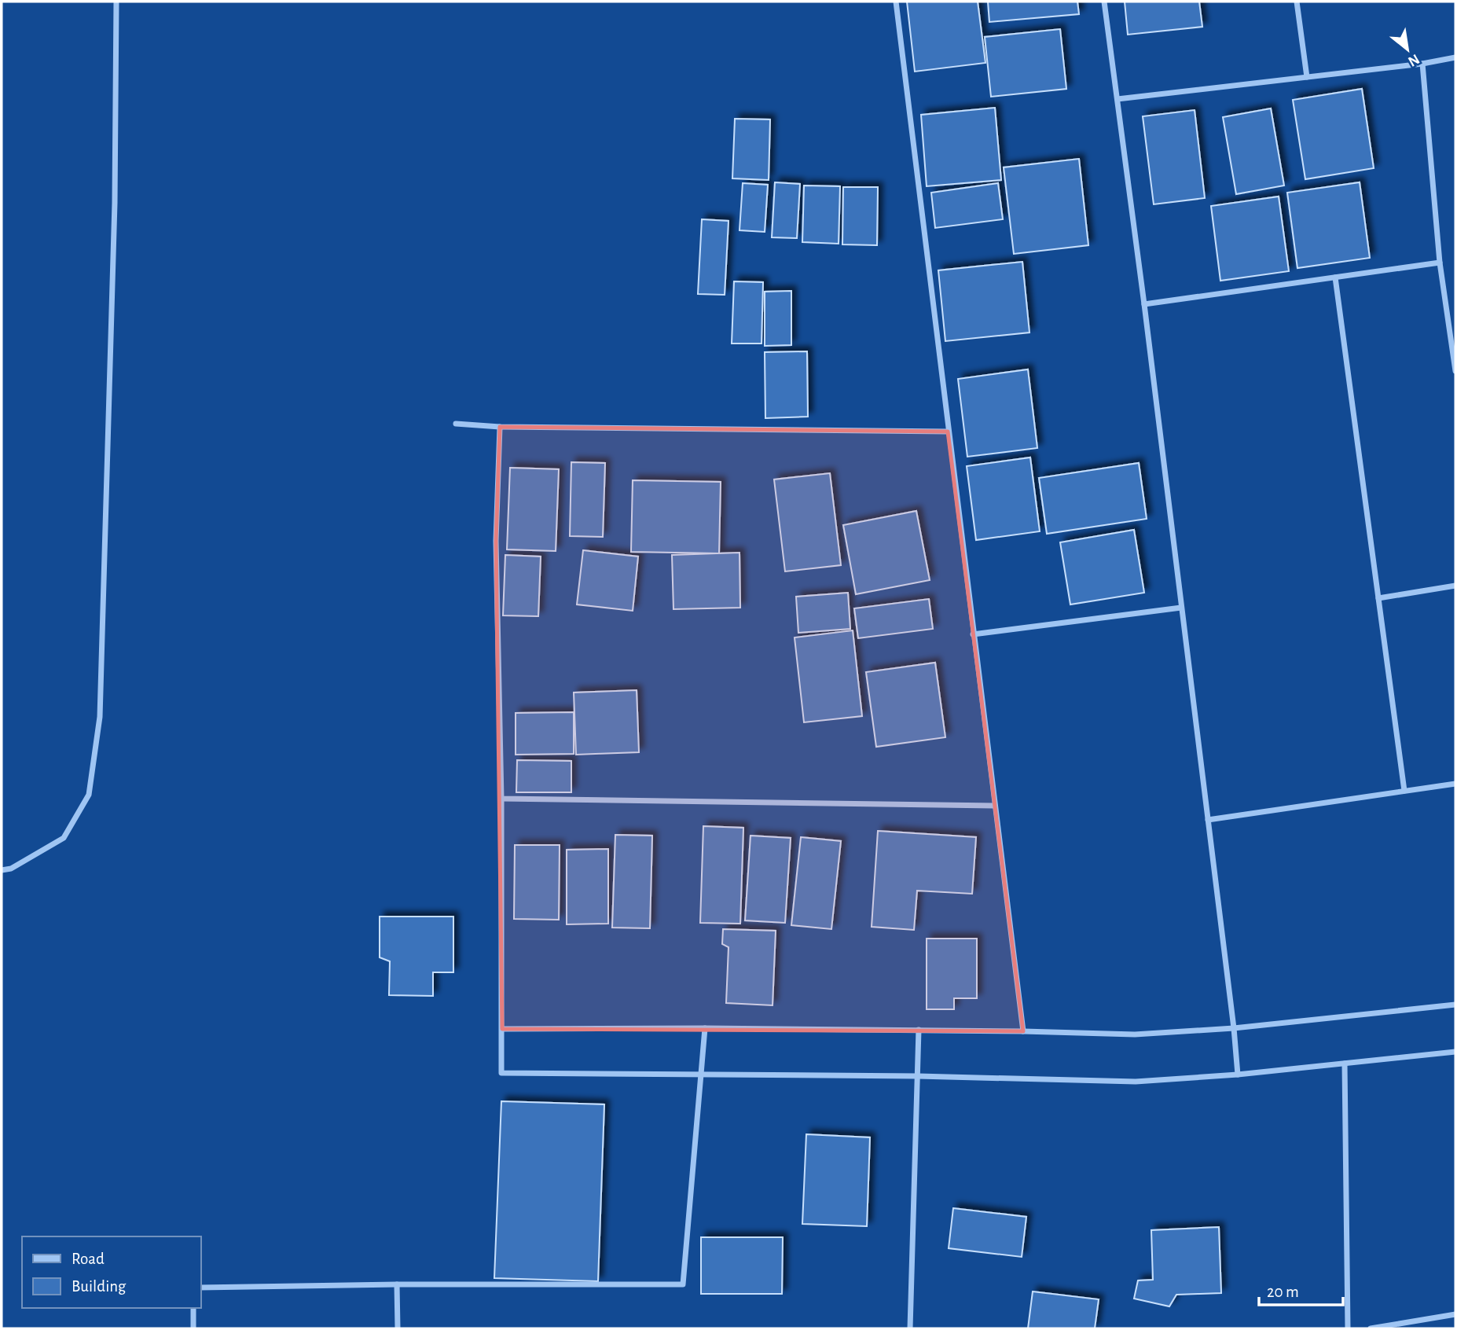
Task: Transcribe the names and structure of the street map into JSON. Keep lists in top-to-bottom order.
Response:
{
  "legend": ["Road", "Building"],
  "scale_bar": "20 m",
  "north": "bottom right"
}
